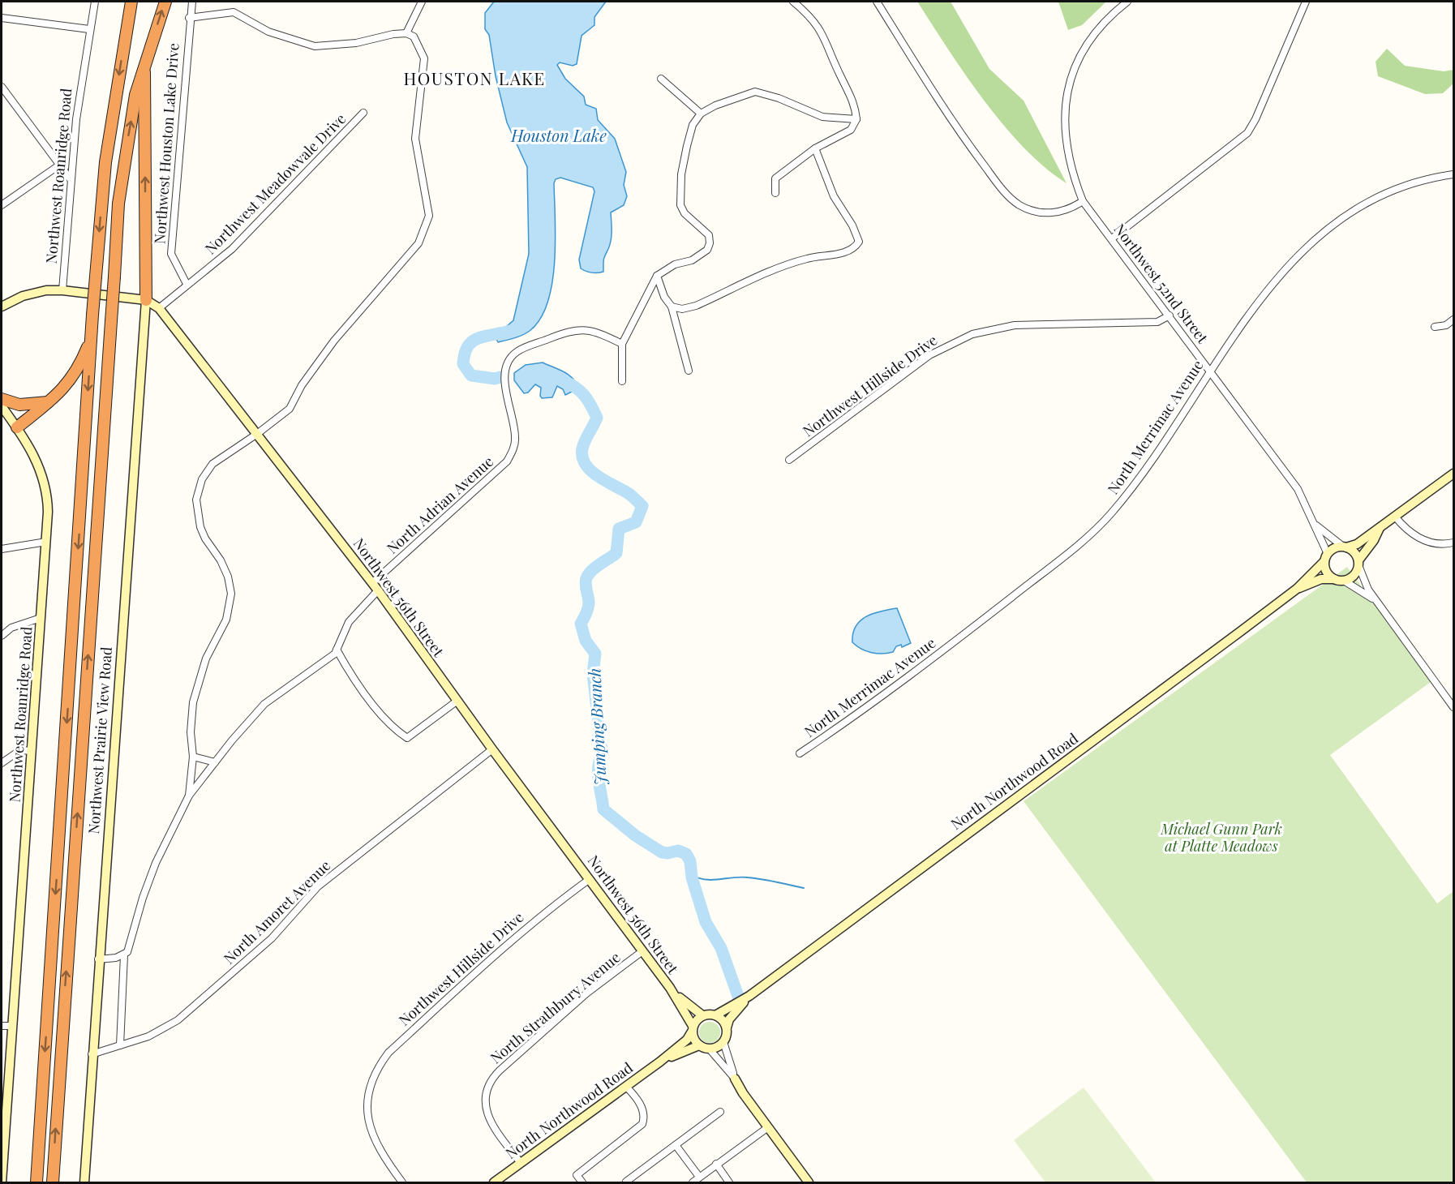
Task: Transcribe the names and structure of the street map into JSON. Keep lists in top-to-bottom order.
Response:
{
  "streets": {
    "street": [
      "Northwest Houston Lake Drive",
      "Northwest Roanridge Road",
      "Northwest Meadowvale Drive",
      "Northwest 52nd Street",
      "Northwest Hillside Drive",
      "North Merrimac Avenue",
      "North Adrian Avenue",
      "Northwest 56th Street",
      "Northwest Prairie View Road",
      "North Northwood Road",
      "North Amoret Avenue",
      "North Strathbury Avenue"
    ]
  },
  "crossings": [
    ["Northwest Houston Lake Drive", "Northwest Meadowvale Drive"],
    ["Northwest Roanridge Road", "Northwest 56th Street"],
    ["Northwest Meadowvale Drive", "Northwest 56th Street"],
    ["Northwest 52nd Street", "Northwest Hillside Drive"],
    ["Northwest 52nd Street", "North Merrimac Avenue"],
    ["Northwest 52nd Street", "North Northwood Road"],
    ["Northwest Hillside Drive", "Northwest 56th Street"],
    ["North Adrian Avenue", "Northwest 56th Street"],
    ["North Adrian Avenue", "North Amoret Avenue"],
    ["Northwest 56th Street", "Northwest Prairie View Road"],
    ["Northwest 56th Street", "North Northwood Road"],
    ["Northwest 56th Street", "North Amoret Avenue"],
    ["Northwest 56th Street", "North Strathbury Avenue"],
    ["Northwest Prairie View Road", "North Amoret Avenue"],
    ["North Northwood Road", "North Strathbury Avenue"]
  ],
  "districts": ["HOUSTON LAKE"],
  "water": ["Houston Lake", "Jumping Branch"],
  "parks": ["Michael Gunn Park at Platte Meadows"]
}
